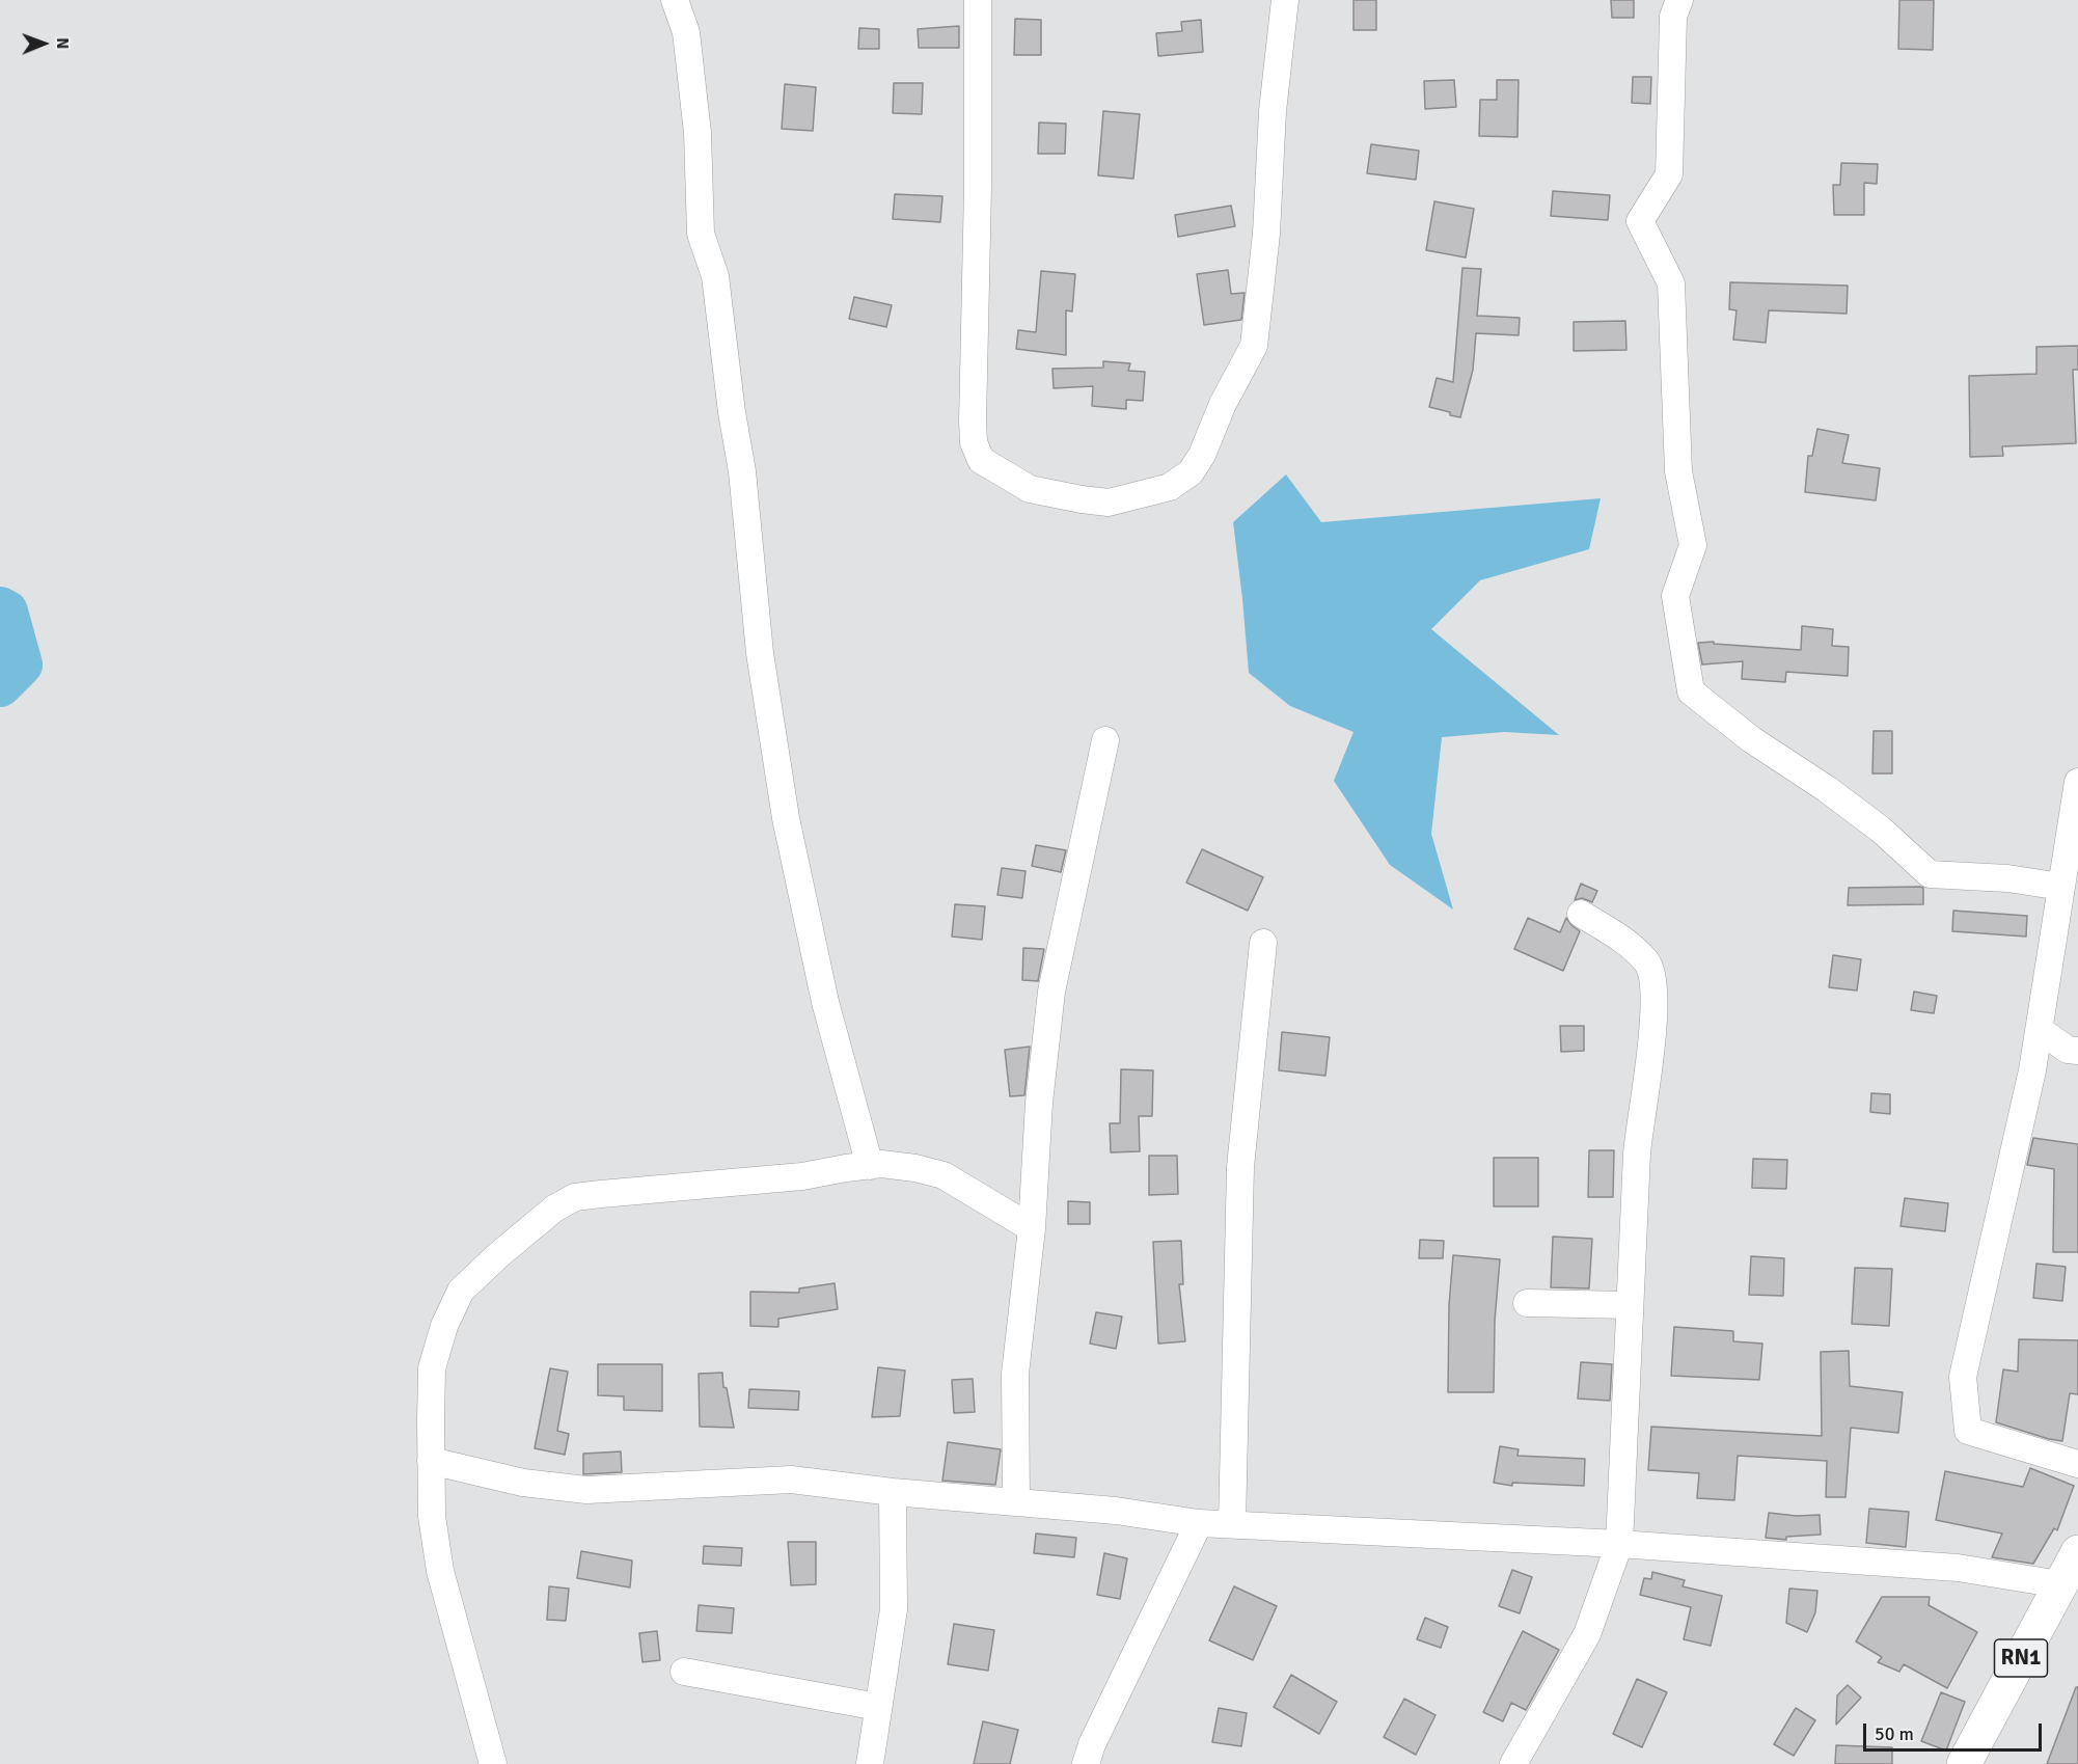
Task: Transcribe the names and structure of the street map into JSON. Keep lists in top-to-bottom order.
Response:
{
  "streets": {
    "highway": ["RN1"]
  },
  "scale_bar": "50 m",
  "north": "right"
}
